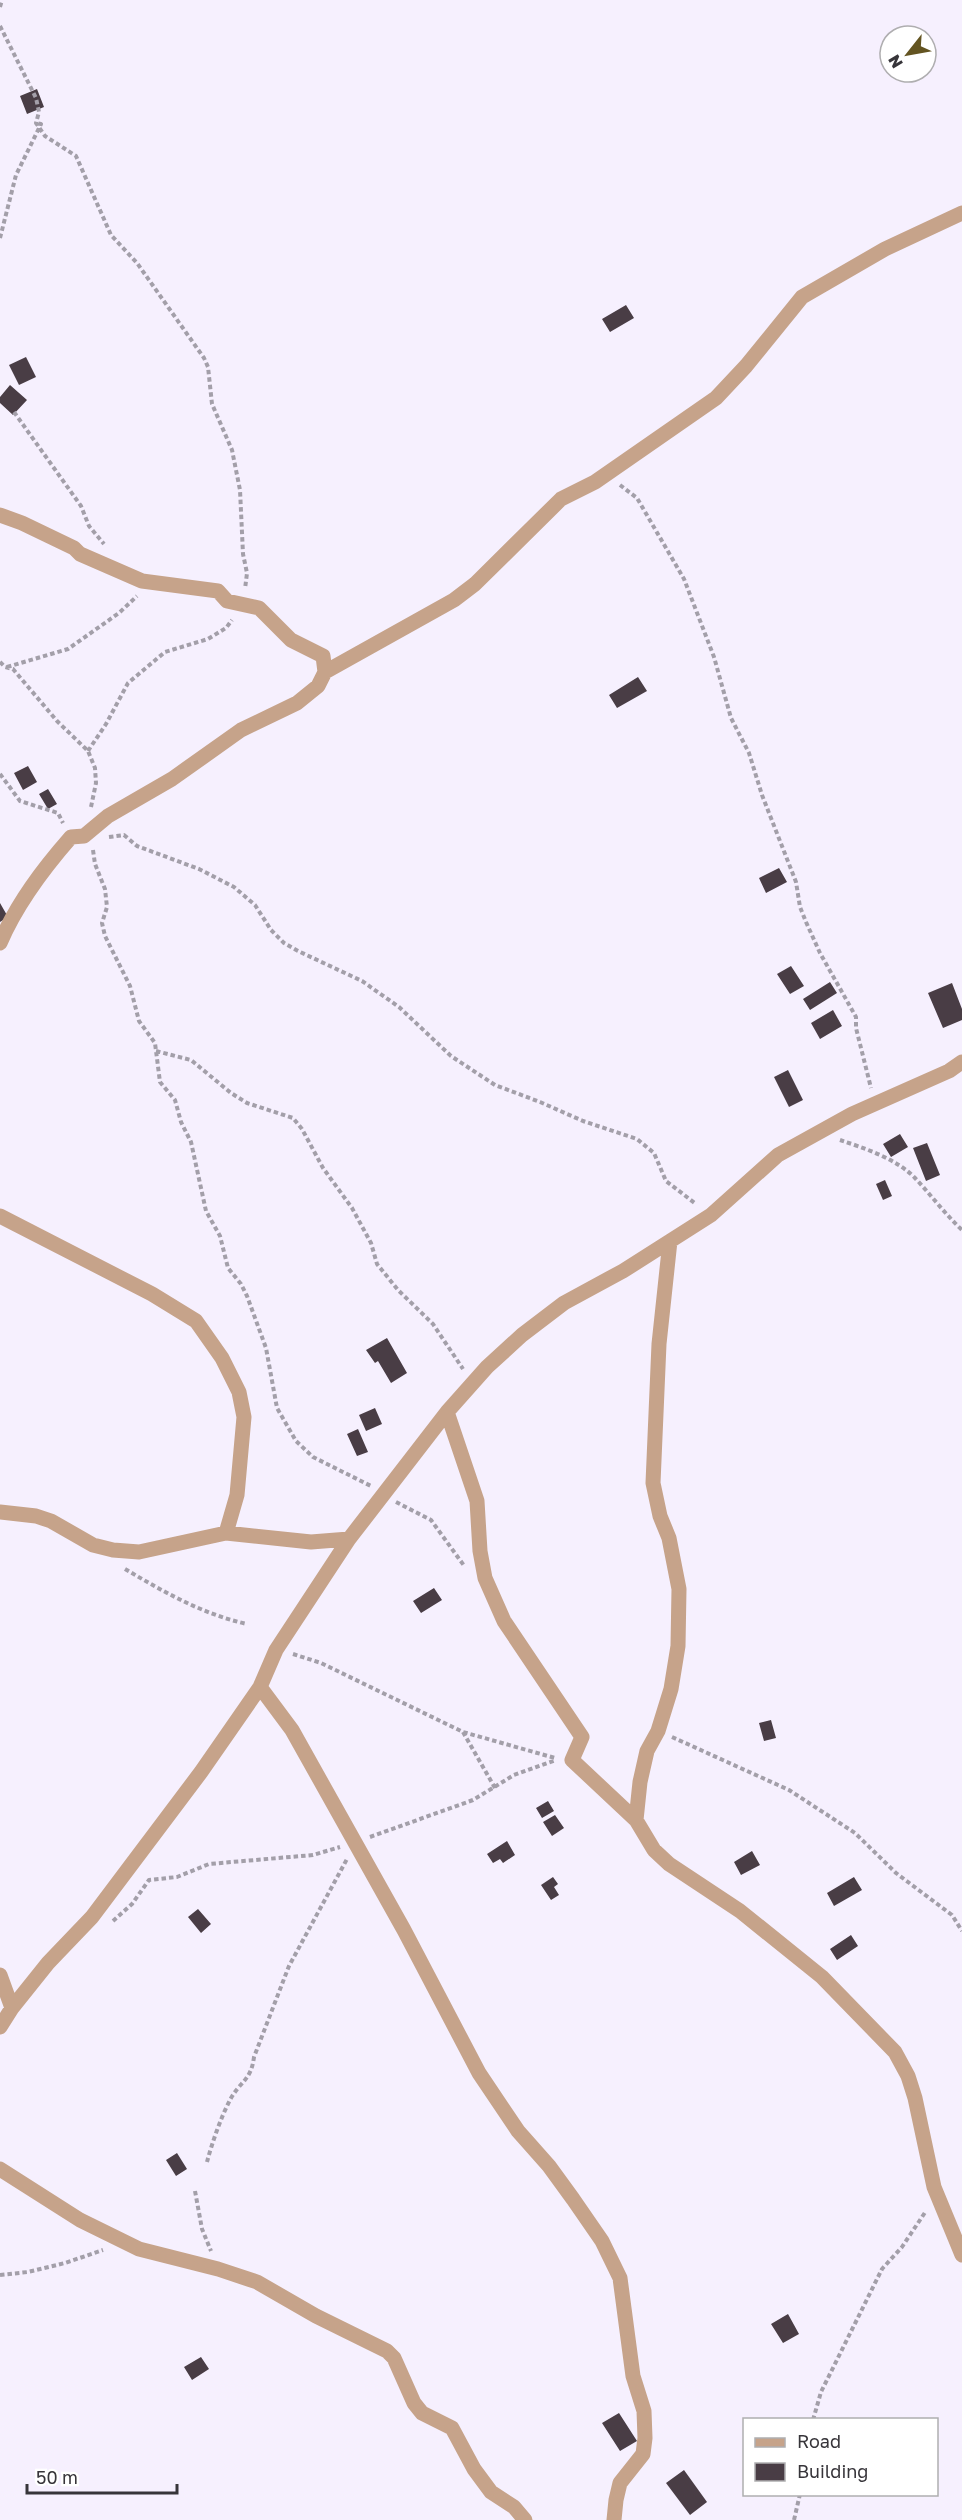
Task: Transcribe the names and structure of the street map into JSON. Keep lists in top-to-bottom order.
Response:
{
  "legend": ["Road", "Building"],
  "scale_bar": "50 m",
  "north": "bottom left"
}
